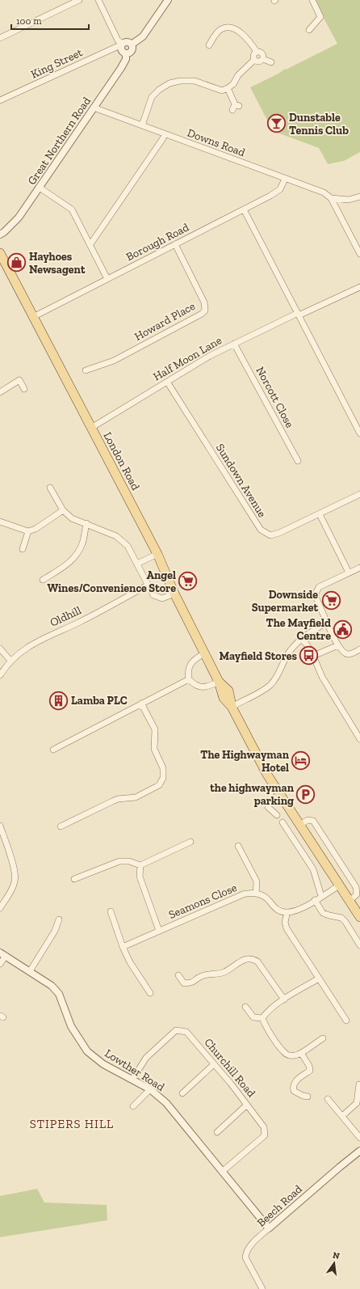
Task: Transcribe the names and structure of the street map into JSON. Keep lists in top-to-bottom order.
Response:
{
  "streets": {
    "main road": ["London Road"],
    "street": [
      "King Street",
      "Great Northern Road",
      "Downs Road",
      "Borough Road",
      "Howard Place",
      "Half Moon Lane",
      "Norcott Close",
      "Sundown Avenue",
      "Oldhill",
      "Seamons Close",
      "Churchill Road",
      "Lowther Road",
      "Beech Road"
    ]
  },
  "crossings": [
    ["King Street", "Great Northern Road"],
    ["Great Northern Road", "Downs Road"],
    ["Downs Road", "Borough Road"],
    ["Borough Road", "Howard Place"],
    ["Borough Road", "London Road"],
    ["Half Moon Lane", "Norcott Close"],
    ["Half Moon Lane", "London Road"],
    ["Half Moon Lane", "Sundown Avenue"],
    ["Churchill Road", "Lowther Road"],
    ["Lowther Road", "Beech Road"]
  ],
  "districts": ["STIPERS HILL"],
  "places": {
    "bar": ["Dunstable Tennis Club"],
    "shop": ["Hayhoes Newsagent"],
    "supermarket": ["Angel Wines/Convenience Store", "Downside Supermarket"],
    "public building": ["The Mayfield Centre"],
    "bus stop": ["Mayfield Stores"],
    "building": ["Lamba PLC"],
    "hotel": ["The Highwayman Hotel"],
    "parking": ["the highwayman parking"]
  },
  "scale_bar": "100 m",
  "north": "top"
}
